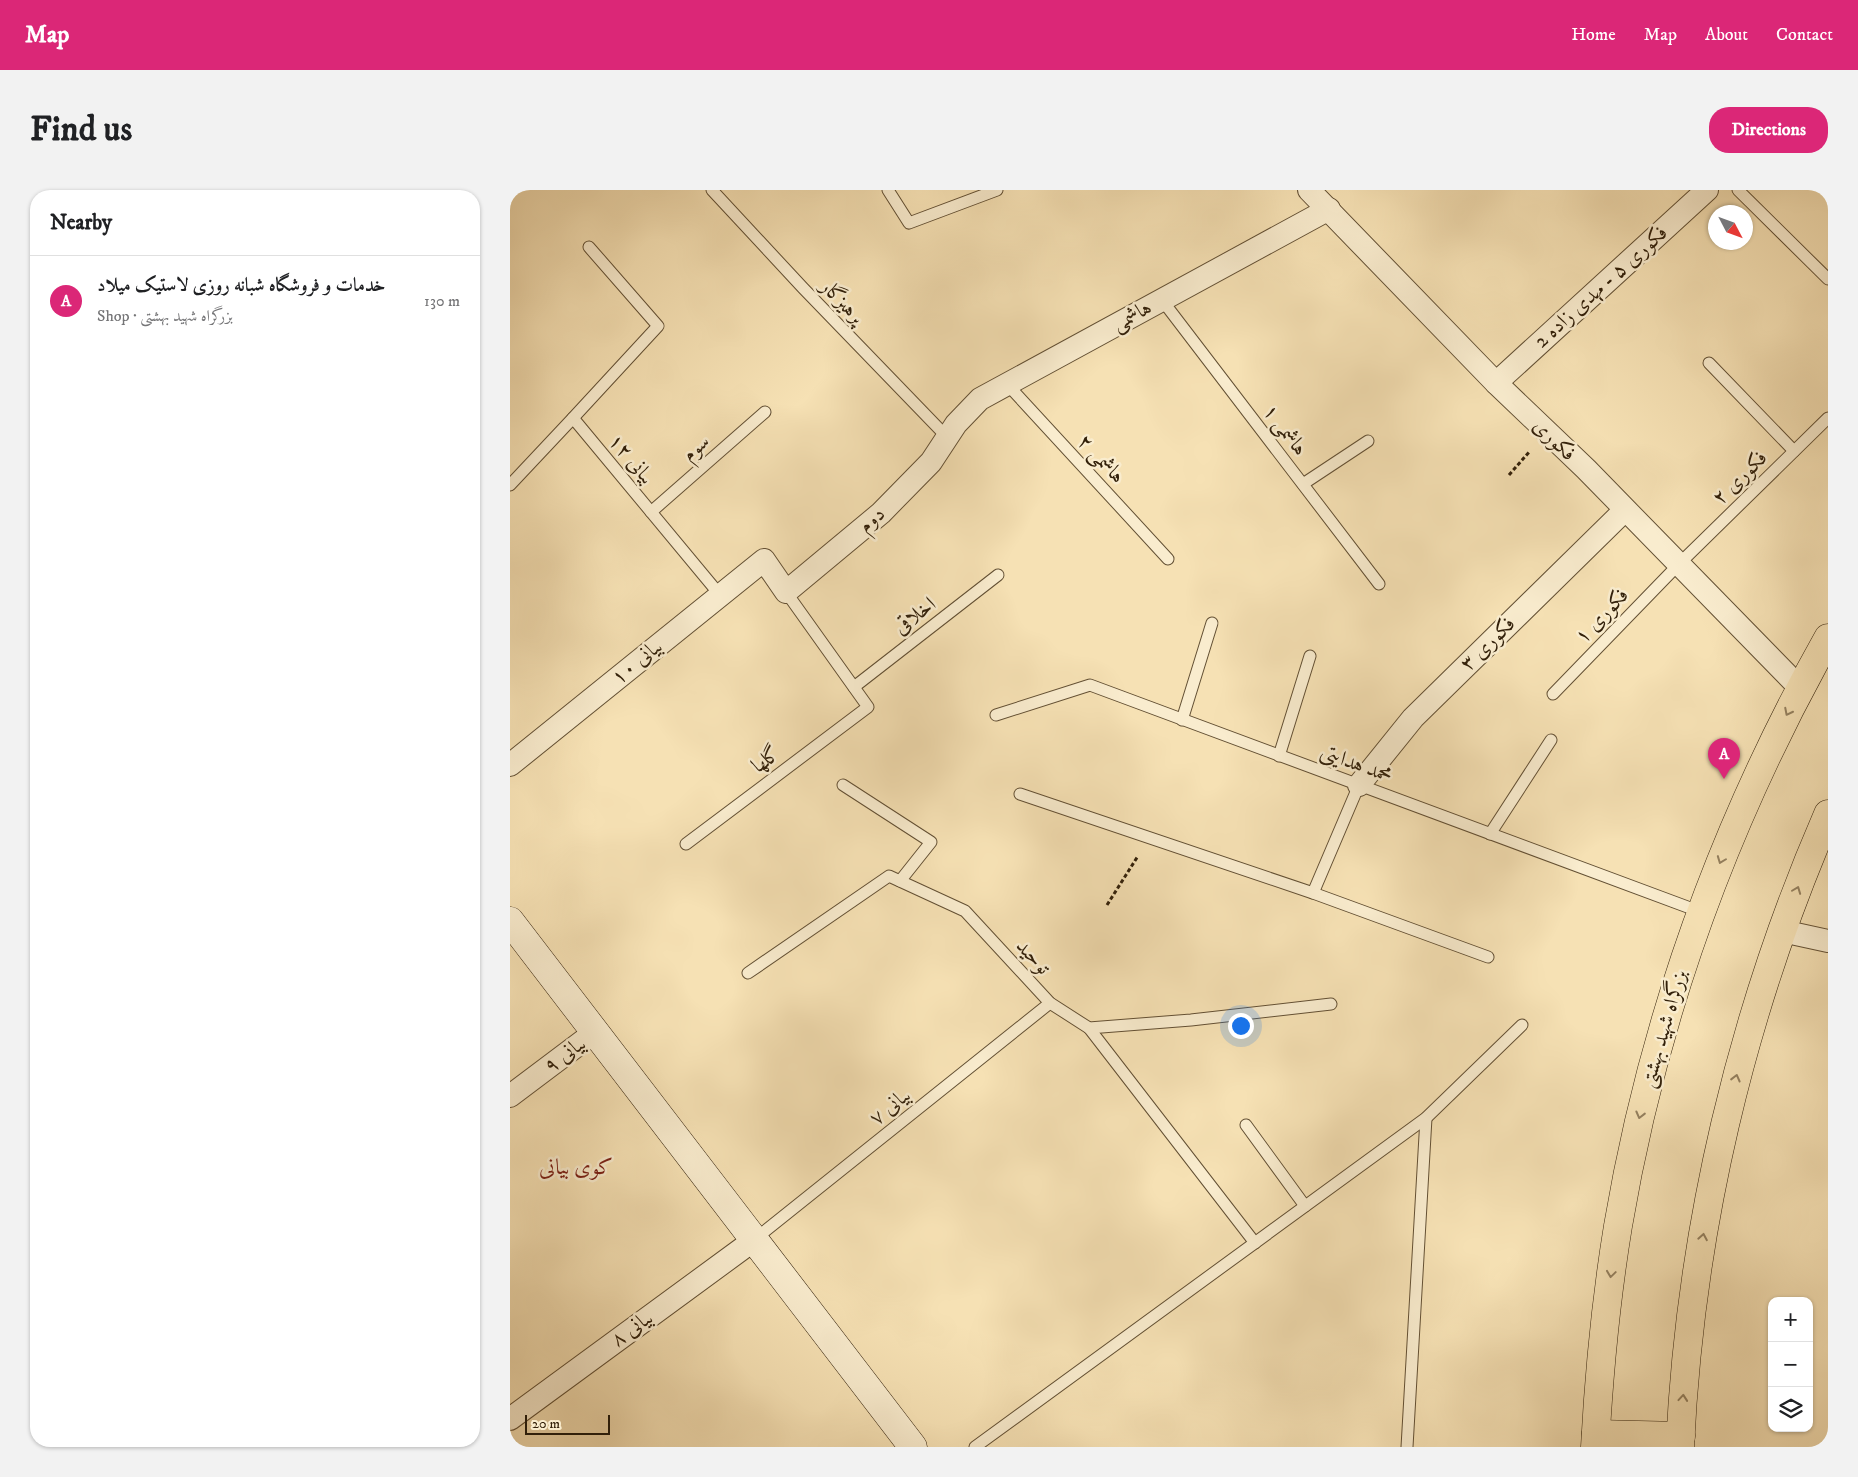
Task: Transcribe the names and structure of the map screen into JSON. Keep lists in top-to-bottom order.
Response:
{
  "streets": {
    "highway": ["بزرگراه شهید بهشتی"],
    "street": [
      "فکوری ۵ - مهدی زاده 2",
      "هاشمی",
      "فکوری",
      "دوم",
      "فکوری ۳",
      "بیانی ۱۰",
      "بیانی ۹",
      "بیانی ۸"
    ],
    "lane": [
      "پرهیزگار",
      "هاشمی ۱",
      "سوم",
      "بیانی ۱۲",
      "هاشمی ۲",
      "فکوری ۲",
      "اخلاقی",
      "فکوری ۱",
      "گلها",
      "محمد هدایتی",
      "توحید",
      "بیانی ۷"
    ]
  },
  "crossings": [
    ["فکوری ۵ - مهدی زاده 2", "فکوری"],
    ["پرهیزگار", "هاشمی"],
    ["پرهیزگار", "دوم"],
    ["هاشمی", "هاشمی ۱"],
    ["هاشمی", "فکوری"],
    ["هاشمی", "هاشمی ۲"],
    ["هاشمی", "دوم"],
    ["فکوری", "فکوری ۲"],
    ["فکوری", "فکوری ۱"],
    ["فکوری", "فکوری ۳"],
    ["فکوری", "بزرگراه شهید بهشتی"],
    ["سوم", "بیانی ۱۲"],
    ["بیانی ۱۲", "بیانی ۱۰"],
    ["فکوری ۲", "فکوری ۱"],
    ["دوم", "بیانی ۱۰"],
    ["اخلاقی", "گلها"],
    ["فکوری ۳", "محمد هدایتی"],
    ["محمد هدایتی", "بزرگراه شهید بهشتی"],
    ["توحید", "بیانی ۷"],
    ["بیانی ۷", "بیانی ۸"]
  ],
  "districts": ["کوی بیانی"],
  "scale_bar": "20 m",
  "north": "bottom right",
  "page": {
    "header": "Map",
    "nav": [
      "Home",
      "Map",
      "About",
      "Contact"
    ],
    "buttons": "Directions",
    "title": "Find us",
    "heading": "Nearby",
    "list": [
      {
        "mark": "A",
        "name": "خدمات و فروشگاه شبانه روزی لاستیک میلاد",
        "note": "Shop · بزرگراه شهید بهشتی",
        "value": "130 m"
      }
    ],
    "pins": "A",
    "map_buttons": ["+", "−"],
    "scale": "20 m"
  }
}
